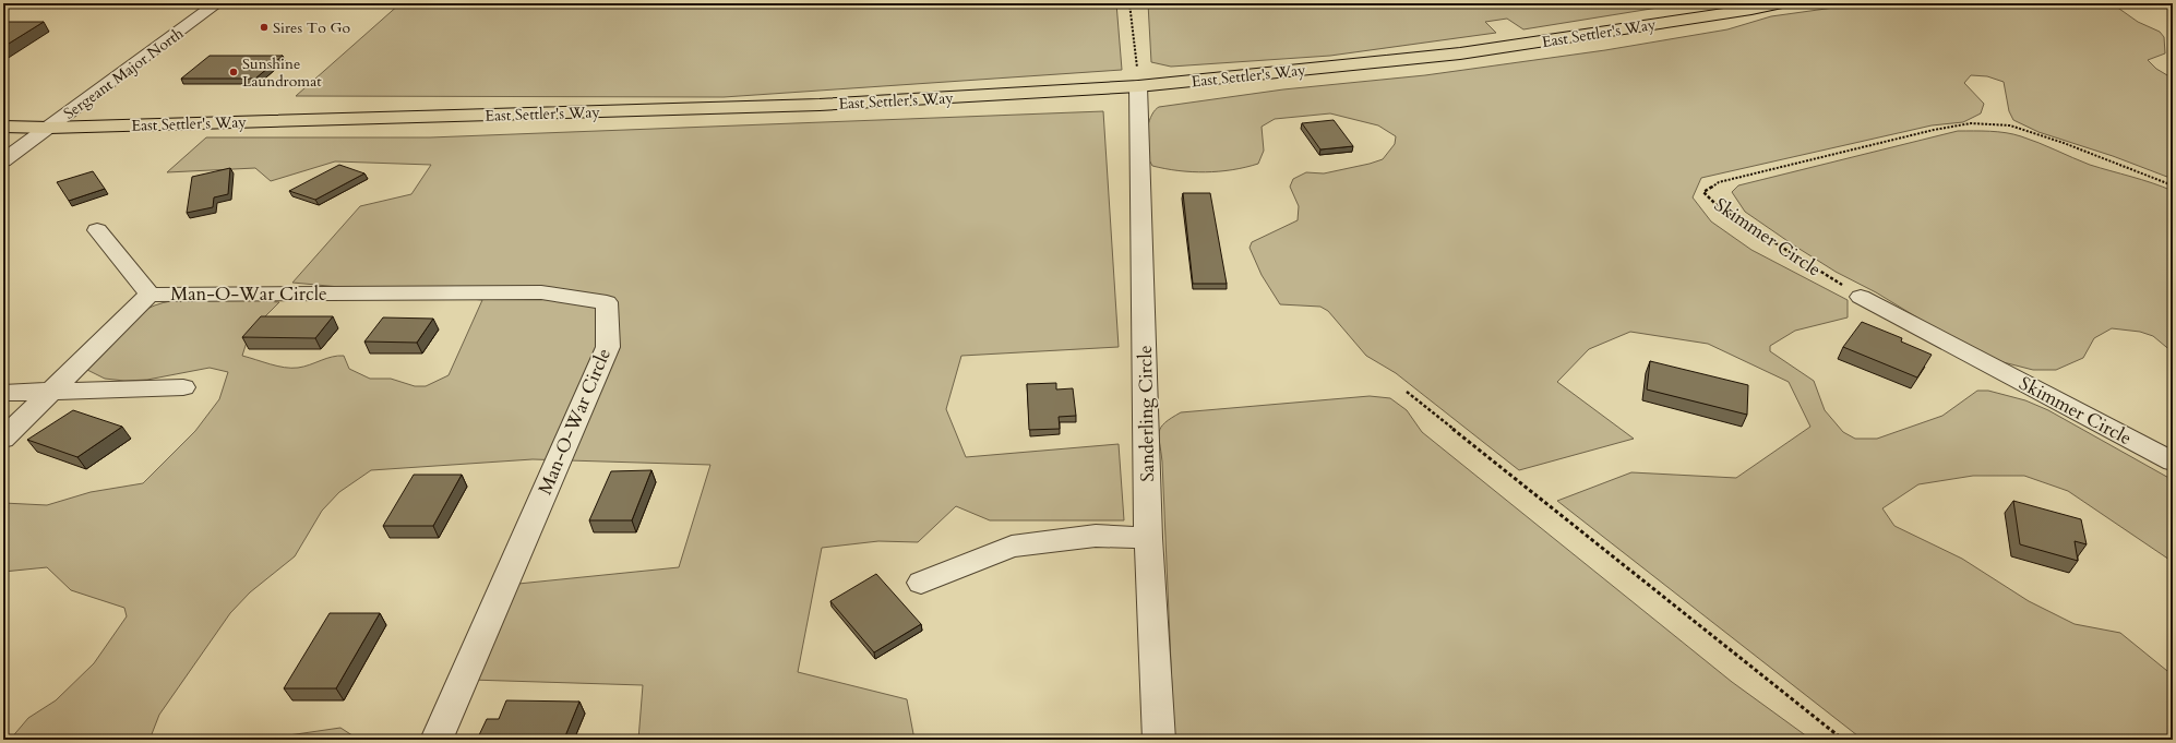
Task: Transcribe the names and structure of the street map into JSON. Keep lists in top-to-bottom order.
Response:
{
  "streets": {
    "main road": ["East Settler's Way"],
    "street": [
      "Sergeant Major North",
      "Skimmer Circle",
      "Man-O-War Circle",
      "Sanderling Circle"
    ]
  },
  "crossings": [
    ["East Settler's Way", "Sergeant Major North"],
    ["East Settler's Way", "Sanderling Circle"]
  ],
  "places": ["Sires To Go", "Sunshine Laundromat"]
}
